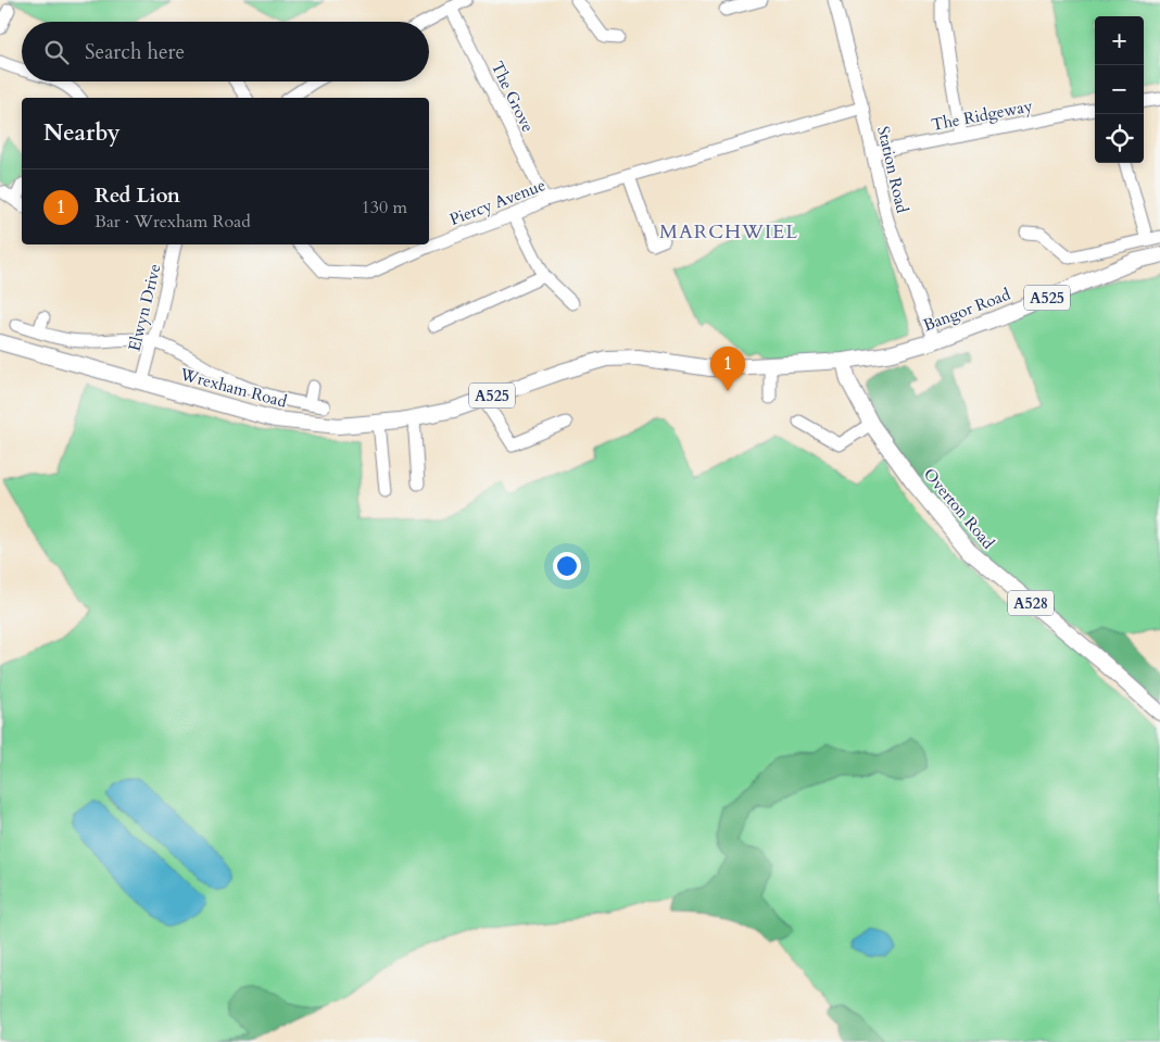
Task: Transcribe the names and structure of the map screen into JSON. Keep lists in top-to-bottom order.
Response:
{
  "streets": {
    "main road": [
      "A525",
      "Bangor Road",
      "Wrexham Road",
      "Overton Road",
      "A528"
    ],
    "street": [
      "The Grove",
      "The Ridgeway",
      "Station Road",
      "Piercy Avenue",
      "Elwyn Drive"
    ]
  },
  "crossings": [
    ["The Grove", "Piercy Avenue"],
    ["The Ridgeway", "Station Road"],
    ["Station Road", "Piercy Avenue"],
    ["Station Road", "Bangor Road"],
    ["Elwyn Drive", "Wrexham Road"],
    ["Bangor Road", "Wrexham Road"],
    ["Bangor Road", "Overton Road"],
    ["Wrexham Road", "Overton Road"]
  ],
  "districts": ["MARCHWIEL"],
  "page": {
    "map_buttons": ["+", "−"],
    "search": "Search here",
    "heading": "Nearby",
    "list": [
      {
        "mark": "1",
        "name": "Red Lion",
        "note": "Bar · Wrexham Road",
        "value": "130 m"
      }
    ],
    "pins": "1"
  }
}
